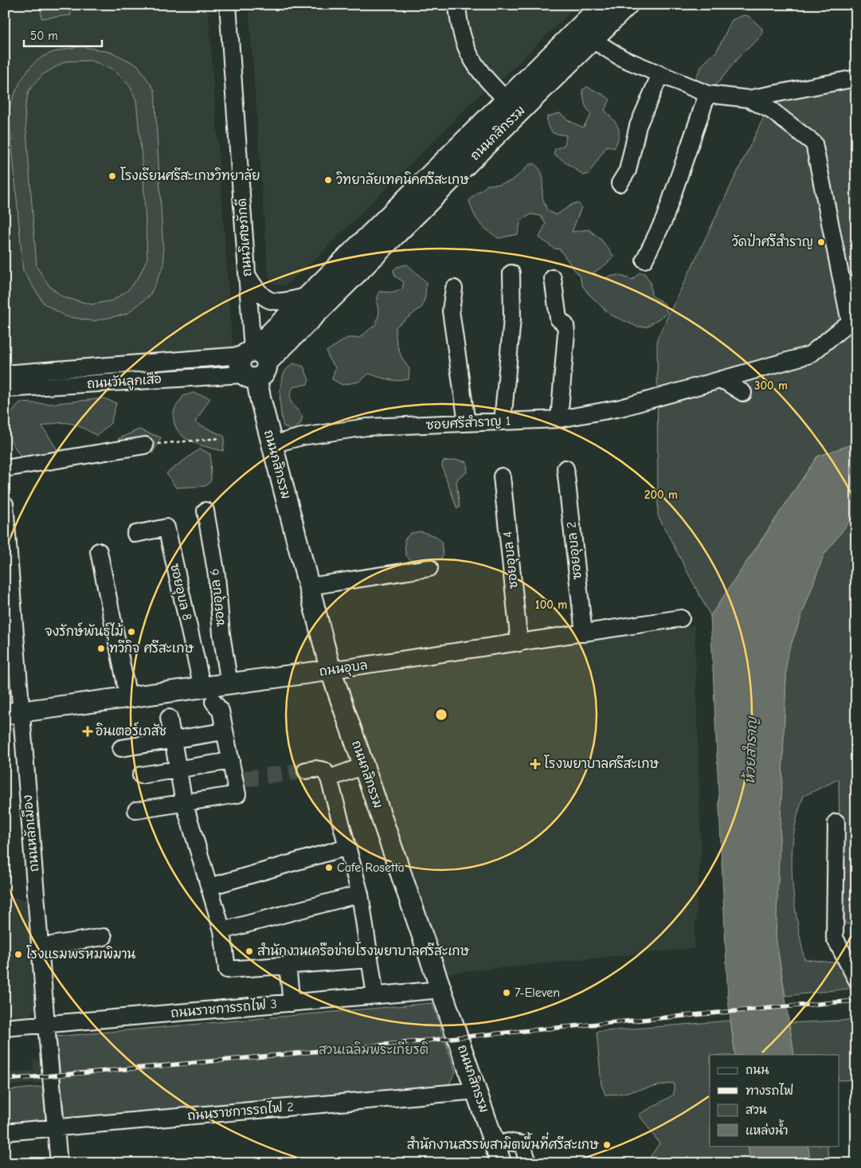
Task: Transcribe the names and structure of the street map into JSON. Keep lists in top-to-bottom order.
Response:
{
  "streets": {
    "main road": ["ถนนกสิกรรม", "ถนนอุบล"],
    "street": [
      "ถนนวิเศษภักดี",
      "ถนนวันลูกเสือ",
      "ซอยศรีสำราญ 1",
      "ซอยอุบล 2",
      "ซอยอุบล 4",
      "ซอยอุบล 8",
      "ซอยอุบล 6",
      "ถนนหลักเมือง",
      "ถนนราชการรถไฟ 3",
      "ถนนราชการรถไฟ 2"
    ]
  },
  "crossings": [
    ["ถนนกสิกรรม", "ถนนวิเศษภักดี"],
    ["ถนนกสิกรรม", "ถนนวันลูกเสือ"],
    ["ถนนกสิกรรม", "ซอยศรีสำราญ 1"],
    ["ถนนกสิกรรม", "ถนนอุบล"],
    ["ถนนกสิกรรม", "ถนนราชการรถไฟ 3"],
    ["ถนนกสิกรรม", "ถนนราชการรถไฟ 2"],
    ["ถนนวิเศษภักดี", "ถนนวันลูกเสือ"],
    ["ซอยอุบล 2", "ถนนอุบล"],
    ["ซอยอุบล 4", "ถนนอุบล"],
    ["ซอยอุบล 8", "ถนนอุบล"],
    ["ซอยอุบล 6", "ถนนอุบล"],
    ["ถนนอุบล", "ถนนหลักเมือง"],
    ["ถนนหลักเมือง", "ถนนราชการรถไฟ 3"],
    ["ถนนหลักเมือง", "ถนนราชการรถไฟ 2"]
  ],
  "water": ["ห้วยสำราญ"],
  "parks": ["สวนเฉลิมพระเกียรติ"],
  "places": {
    "other": [
      "โรงเรียนศรีสะเกษวิทยาลัย",
      "วิทยาลัยเทคนิคศรีสะเกษ",
      "วัดป่าศรีสำราญ",
      "จงรักษ์พันธุ์ไม้",
      "ทวีกิจ ศรีสะเกษ",
      "Cafe Rosetta",
      "สำนักงานเครือข่ายโรงพยาบาลศรีสะเกษ",
      "โรงแรมพรหมพิมาน",
      "7-Eleven",
      "สำนักงานสรรพสามิตพื้นที่ศรีสะเกษ"
    ],
    "health": ["อินเตอร์เภสัช", "โรงพยาบาลศรีสะเกษ"]
  },
  "legend": [
    "ถนน",
    "ทางรถไฟ",
    "สวน",
    "แหล่งน้ำ"
  ],
  "scale_bar": "50 m",
  "rings": ["300 m", "200 m", "100 m"]
}
